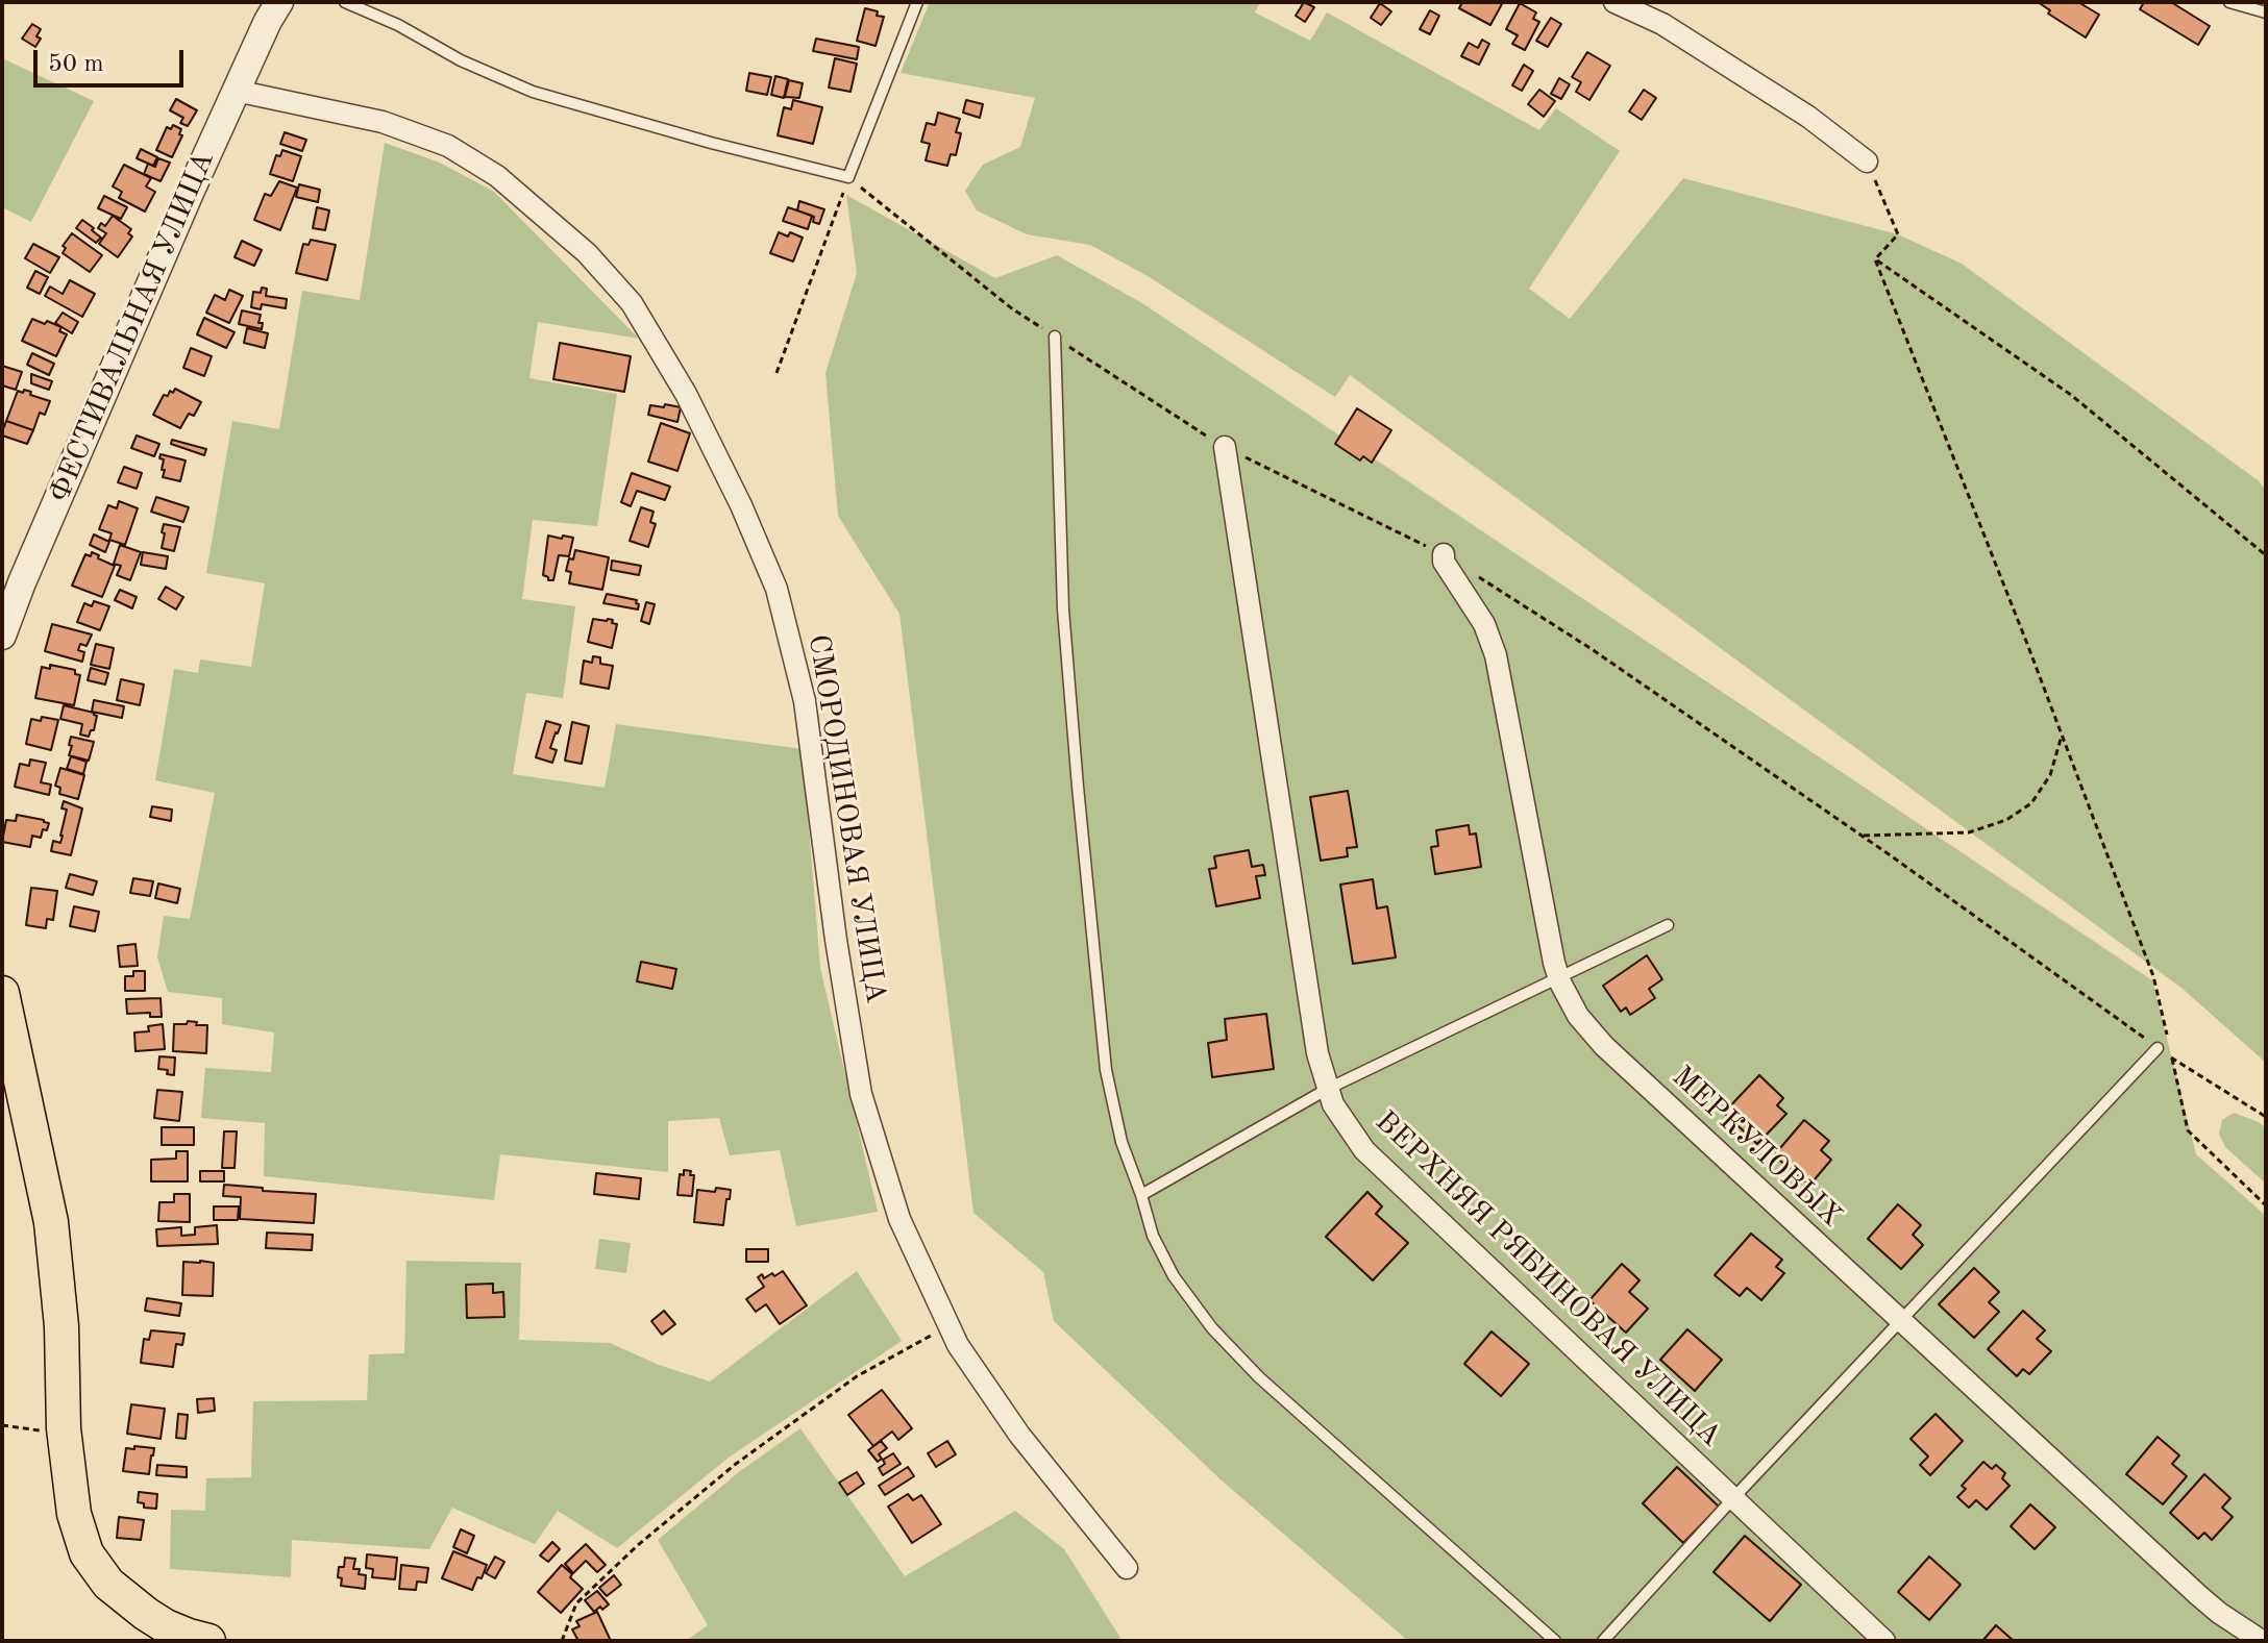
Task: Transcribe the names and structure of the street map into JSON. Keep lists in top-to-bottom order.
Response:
{
  "streets": {
    "street": [
      "ФЕСТИВАЛЬНАЯ УЛИЦА",
      "СМОРОДИНОВАЯ УЛИЦА",
      "МЕРКУЛОВЫХ",
      "ВЕРХНЯЯ РЯБИНОВАЯ УЛИЦА"
    ]
  },
  "crossings": [
    ["ФЕСТИВАЛЬНАЯ УЛИЦА", "СМОРОДИНОВАЯ УЛИЦА"]
  ],
  "scale_bar": "50 m"
}
